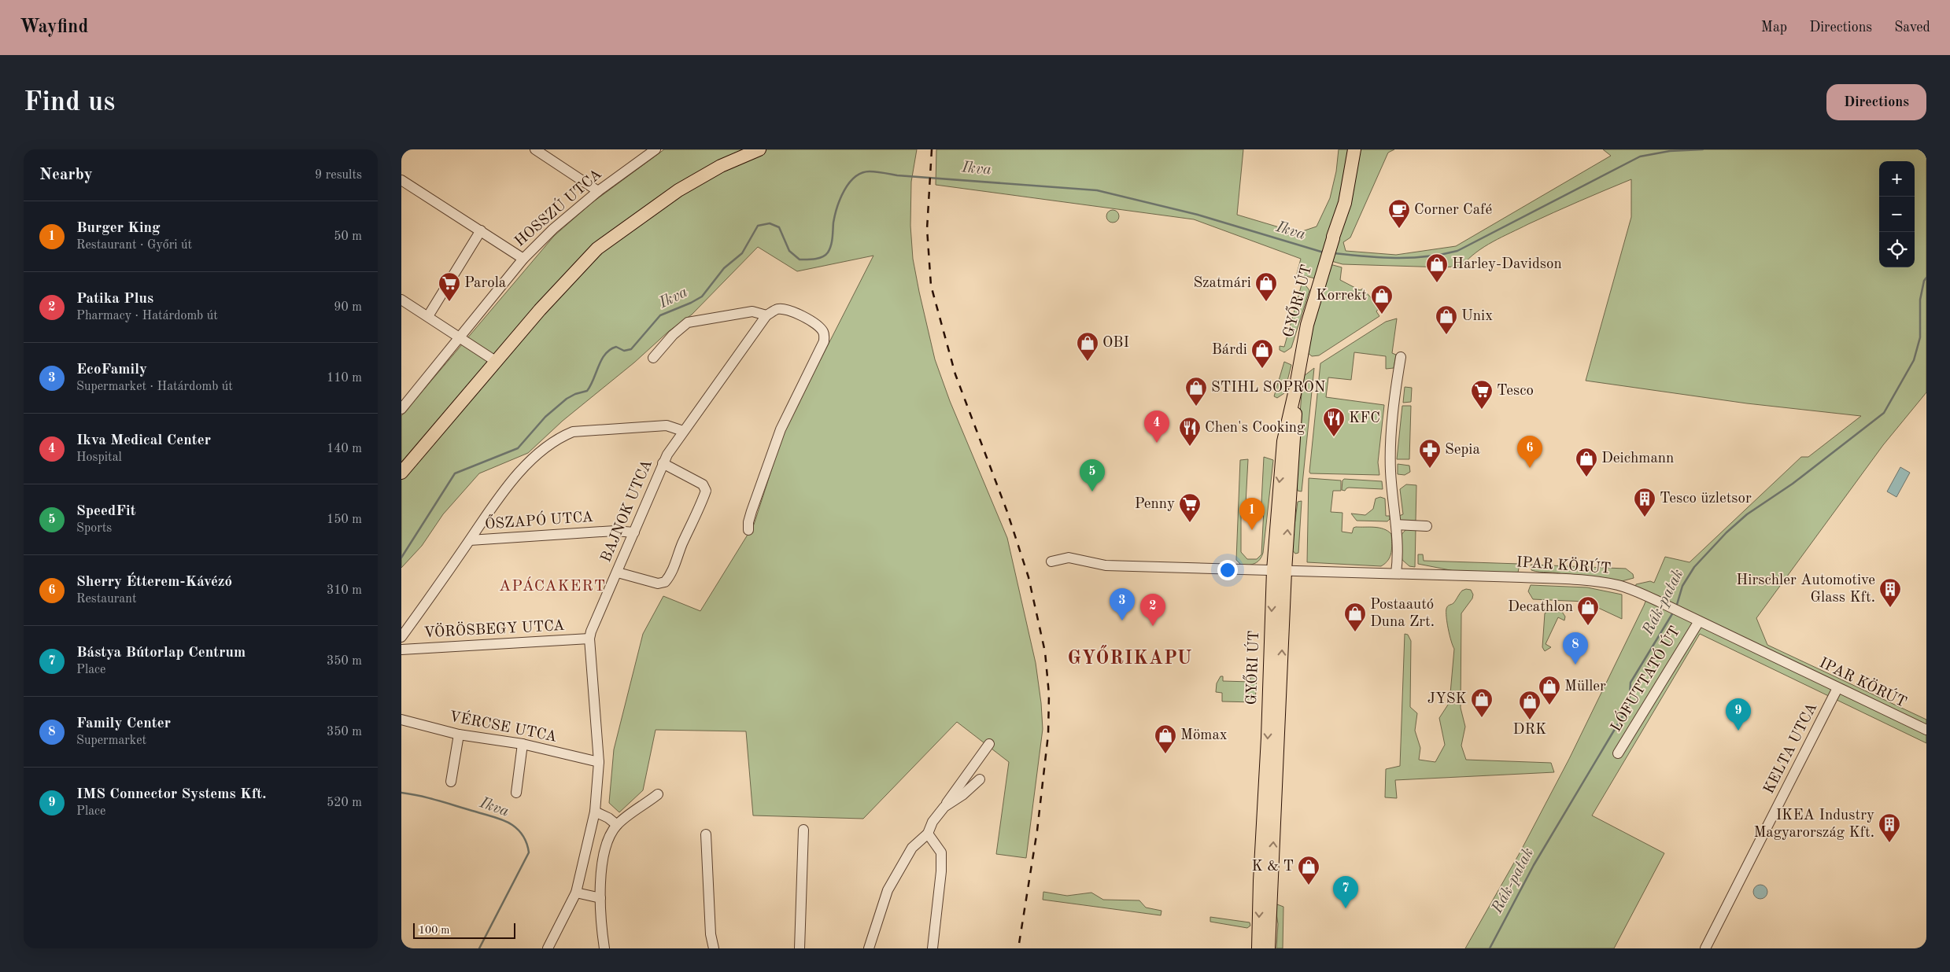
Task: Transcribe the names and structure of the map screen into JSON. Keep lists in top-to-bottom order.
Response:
{
  "streets": {
    "main road": ["GYŐRI ÚT"],
    "street": [
      "HOSSZÚ UTCA",
      "BAJNOK UTCA",
      "ŐSZAPÓ UTCA",
      "IPAR KÖRÚT",
      "VÖRÖSBEGY UTCA",
      "LÓFUTTATÓ ÚT",
      "VÉRCSE UTCA",
      "KELTA UTCA"
    ]
  },
  "crossings": [
    ["GYŐRI ÚT", "IPAR KÖRÚT"],
    ["BAJNOK UTCA", "ŐSZAPÓ UTCA"],
    ["BAJNOK UTCA", "VÖRÖSBEGY UTCA"],
    ["BAJNOK UTCA", "VÉRCSE UTCA"],
    ["IPAR KÖRÚT", "LÓFUTTATÓ ÚT"],
    ["IPAR KÖRÚT", "KELTA UTCA"]
  ],
  "districts": ["APÁCAKERT", "GYŐRIKAPU"],
  "water": ["Ikva", "Rák-patak"],
  "places": {
    "cafe": ["Corner Café"],
    "shop": [
      "Harley-Davidson",
      "Szatmári",
      "Korrekt",
      "Unix",
      "OBI",
      "Bárdi",
      "STIHL SOPRON",
      "Deichmann",
      "Decathlon",
      "Postaautó Duna Zrt.",
      "Müller",
      "JYSK",
      "DRK",
      "Mömax",
      "K & T"
    ],
    "supermarket": ["Parola", "Tesco", "Penny"],
    "restaurant": ["KFC", "Chen's Cooking"],
    "pharmacy": ["Sepia"],
    "building": ["Tesco üzletsor", "Hirschler Automotive Glass Kft.", "IKEA Industry Magyarország Kft."]
  },
  "scale_bar": "100 m",
  "page": {
    "header": "Wayfind",
    "nav": ["Map", "Directions", "Saved"],
    "buttons": "Directions",
    "title": "Find us",
    "heading": ["Nearby", "9 results"],
    "map_buttons": ["+", "−"],
    "list": [
      {
        "mark": "1",
        "name": "Burger King",
        "note": "Restaurant · Győri út",
        "value": "50 m"
      },
      {
        "mark": "2",
        "name": "Patika Plus",
        "note": "Pharmacy · Határdomb út",
        "value": "90 m"
      },
      {
        "mark": "3",
        "name": "EcoFamily",
        "note": "Supermarket · Határdomb út",
        "value": "110 m"
      },
      {
        "mark": "4",
        "name": "Ikva Medical Center",
        "note": "Hospital",
        "value": "140 m"
      },
      {
        "mark": "5",
        "name": "SpeedFit",
        "note": "Sports",
        "value": "150 m"
      },
      {
        "mark": "6",
        "name": "Sherry Étterem-Kávézó",
        "note": "Restaurant",
        "value": "310 m"
      },
      {
        "mark": "7",
        "name": "Bástya Bútorlap Centrum",
        "note": "Place",
        "value": "350 m"
      },
      {
        "mark": "8",
        "name": "Family Center",
        "note": "Supermarket",
        "value": "350 m"
      },
      {
        "mark": "9",
        "name": "IMS Connector Systems Kft.",
        "note": "Place",
        "value": "520 m"
      }
    ],
    "pins": [
      "4",
      "6",
      "5",
      "1",
      "3",
      "2",
      "8",
      "9",
      "7"
    ],
    "scale": "100 m"
  }
}
